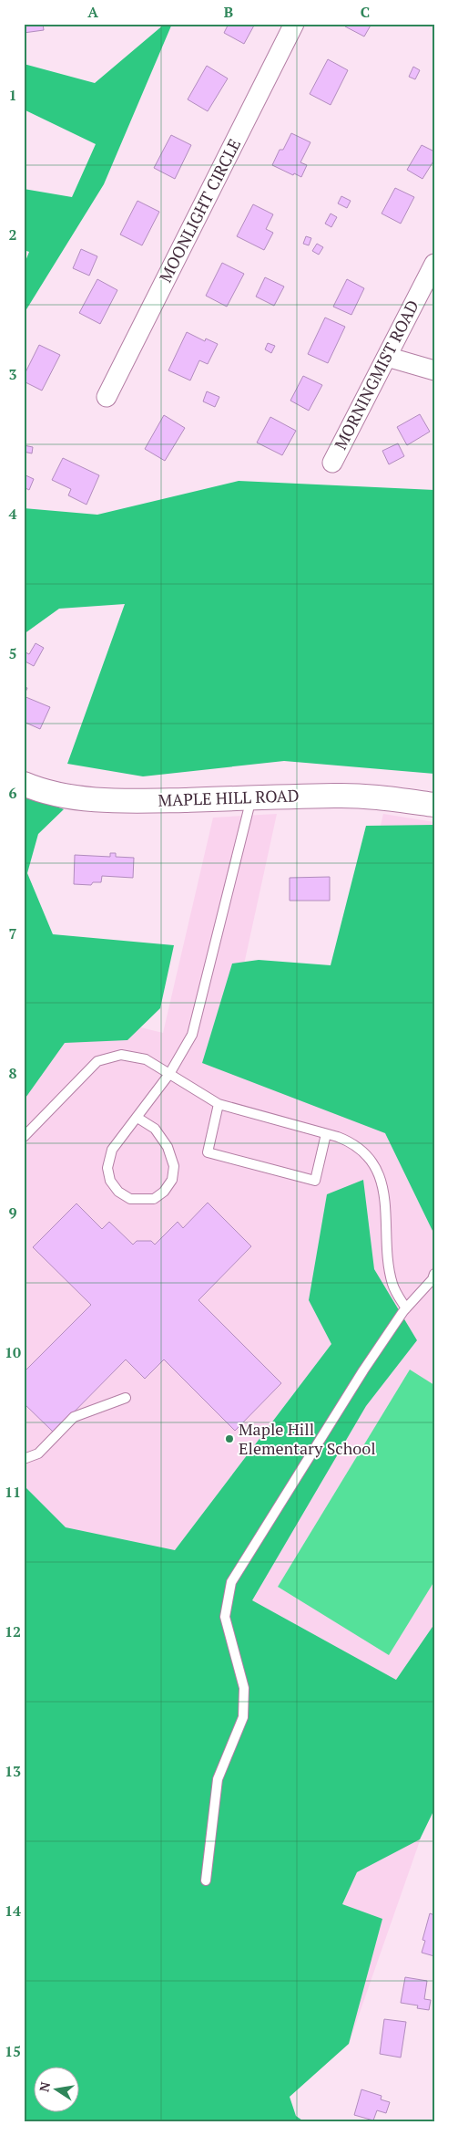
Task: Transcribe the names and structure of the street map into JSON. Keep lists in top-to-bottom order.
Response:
{
  "streets": {
    "street": ["MOONLIGHT CIRCLE", "MORNINGMIST ROAD", "MAPLE HILL ROAD"]
  },
  "places": ["Maple Hill Elementary School"],
  "north": "left",
  "grid": {
    "columns": ["A", "B", "C"],
    "rows": [
      "1",
      "2",
      "3",
      "4",
      "5",
      "6",
      "7",
      "8",
      "9",
      "10",
      "11",
      "12",
      "13",
      "14",
      "15"
    ]
  }
}
